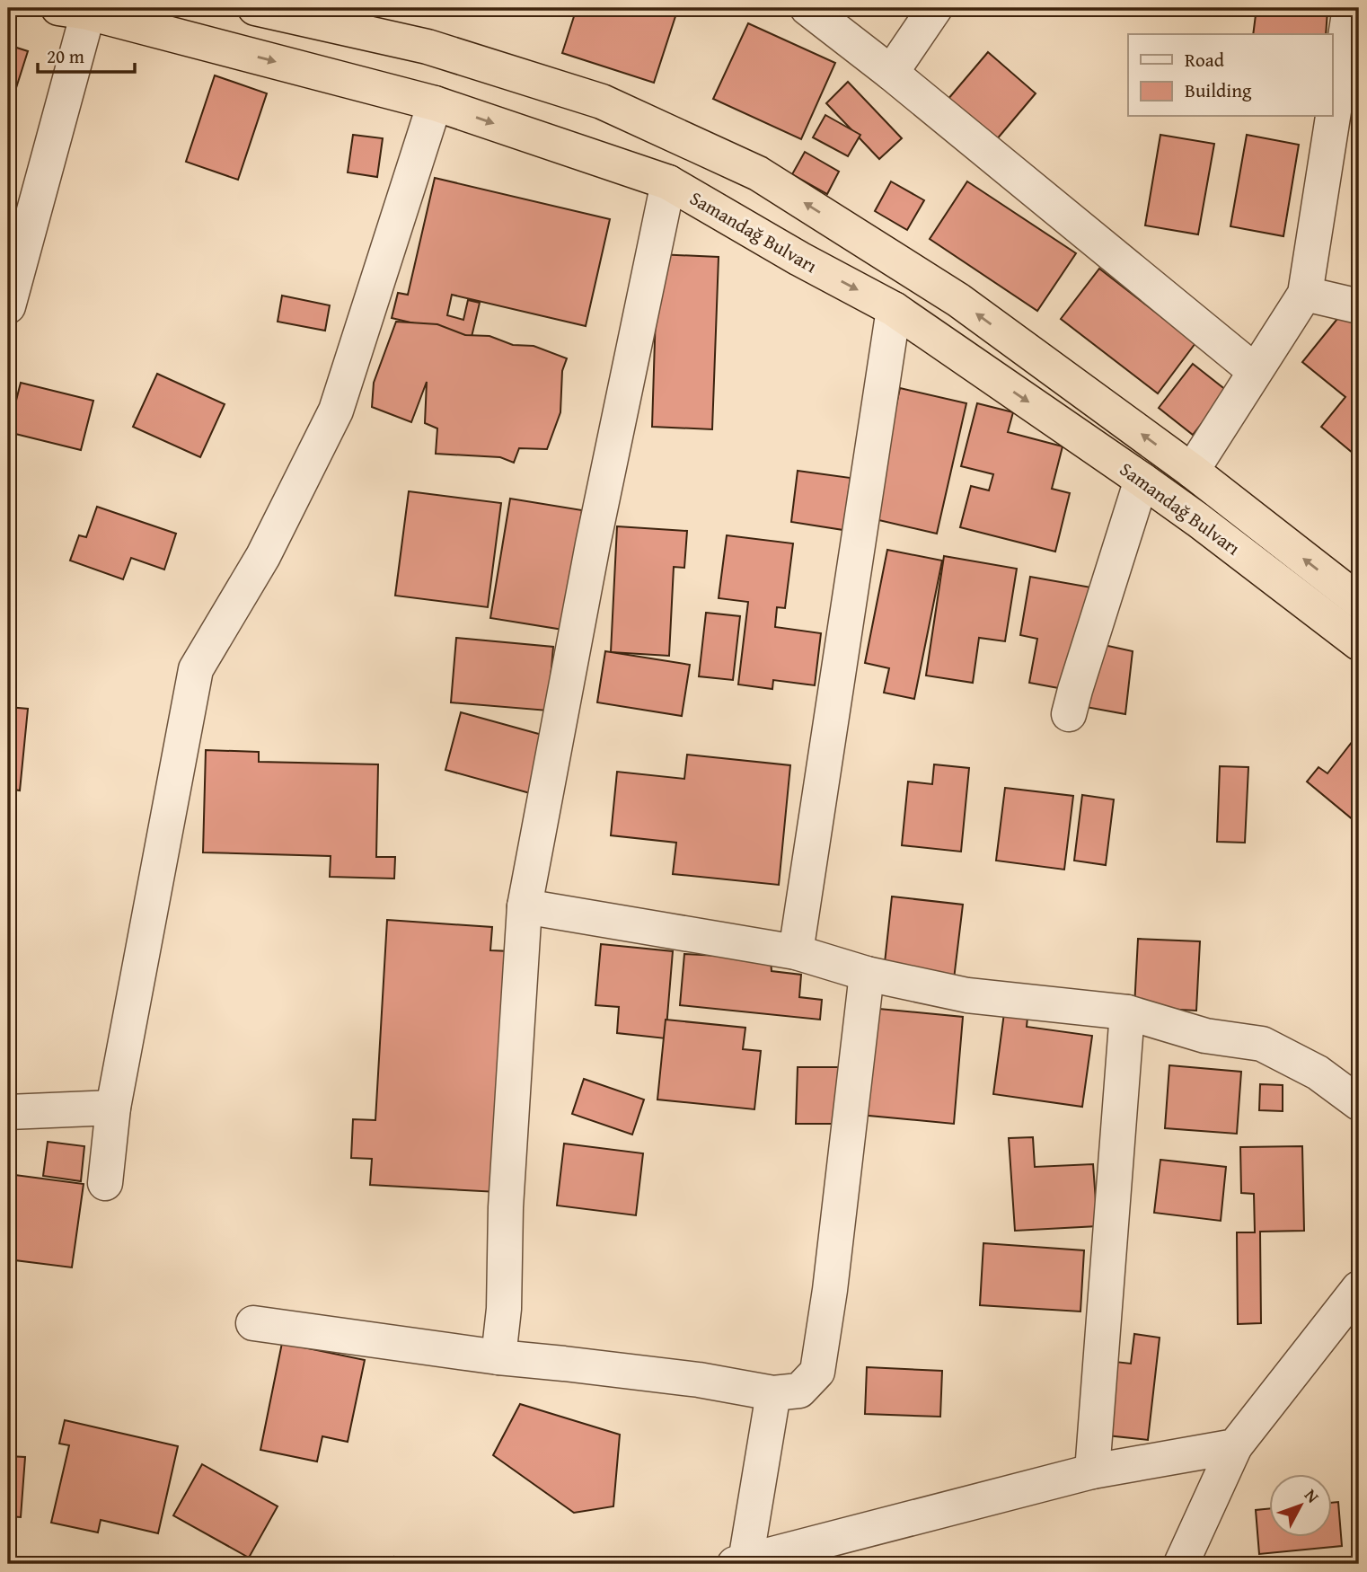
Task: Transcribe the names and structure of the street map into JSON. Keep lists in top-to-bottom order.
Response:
{
  "streets": {
    "highway": ["Samandağ Bulvarı"]
  },
  "legend": ["Road", "Building"],
  "scale_bar": "20 m",
  "north": "top right"
}
